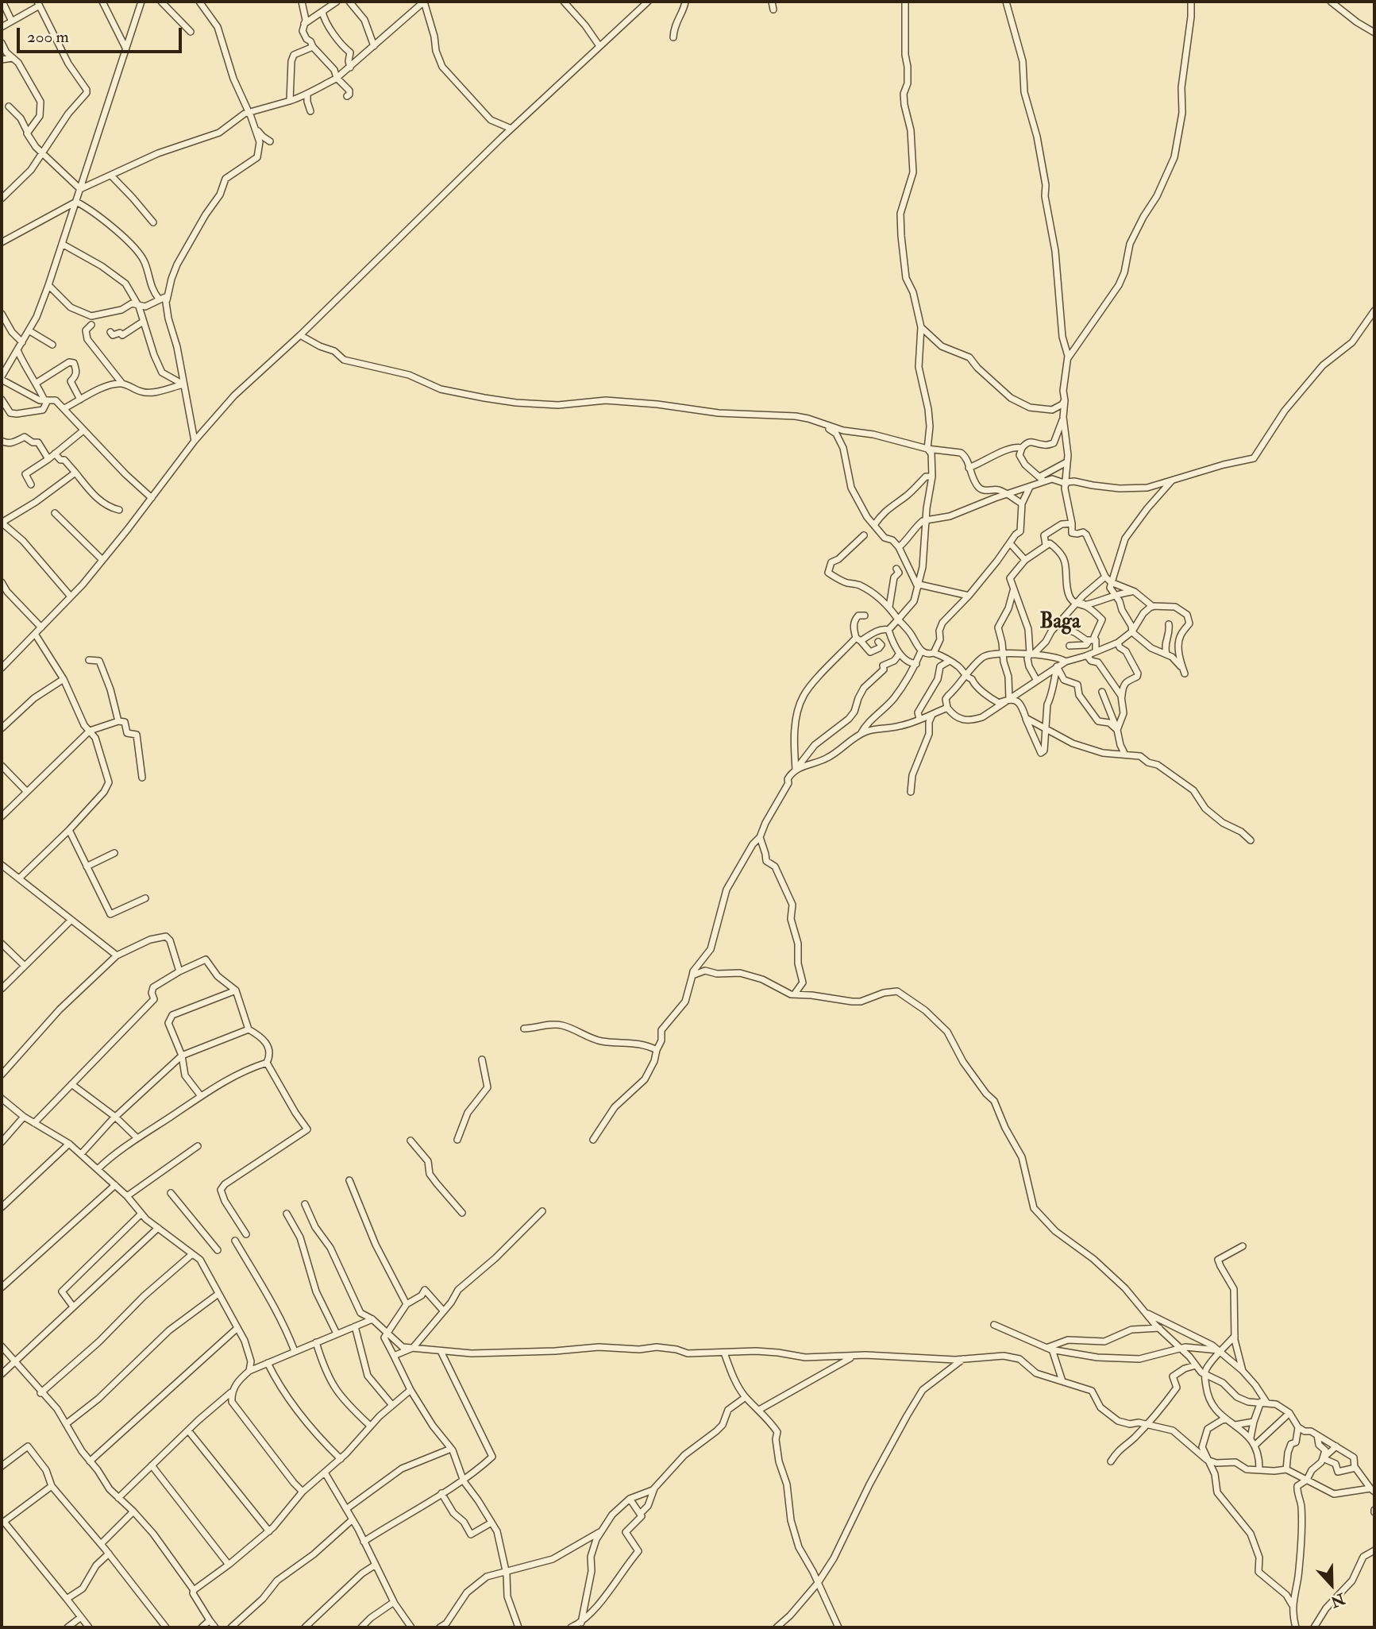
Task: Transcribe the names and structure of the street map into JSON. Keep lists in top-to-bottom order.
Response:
{
  "districts": ["Baga"],
  "scale_bar": "200 m",
  "north": "bottom"
}
